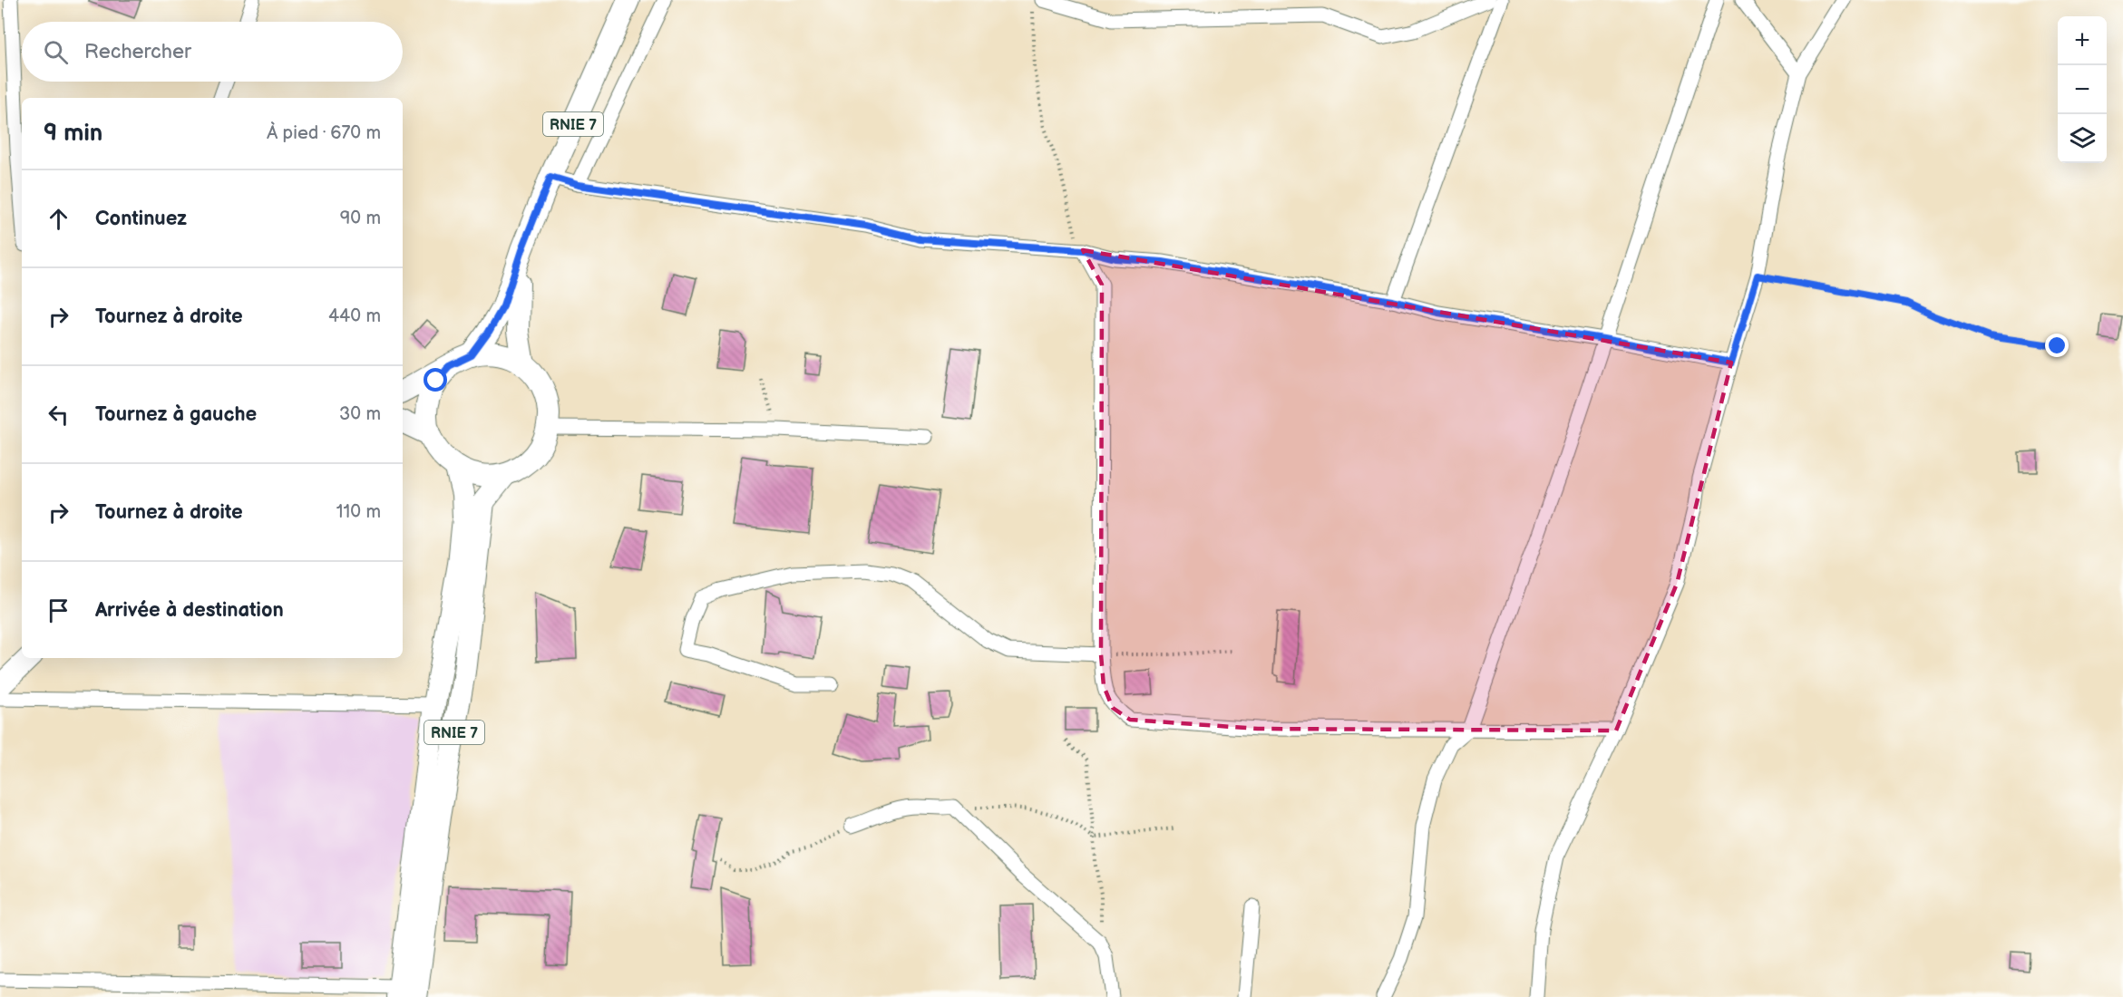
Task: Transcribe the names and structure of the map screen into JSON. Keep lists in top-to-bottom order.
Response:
{
  "streets": {
    "main road": ["RNIE 7"]
  },
  "page": {
    "map_buttons": ["+", "−"],
    "search": "Rechercher",
    "heading": ["9 min", "À pied · 670 m"],
    "list": [
      ["Continuez", "90 m"],
      ["Tournez à droite", "440 m"],
      ["Tournez à gauche", "30 m"],
      ["Tournez à droite", "110 m"],
      "Arrivée à destination"
    ]
  }
}
